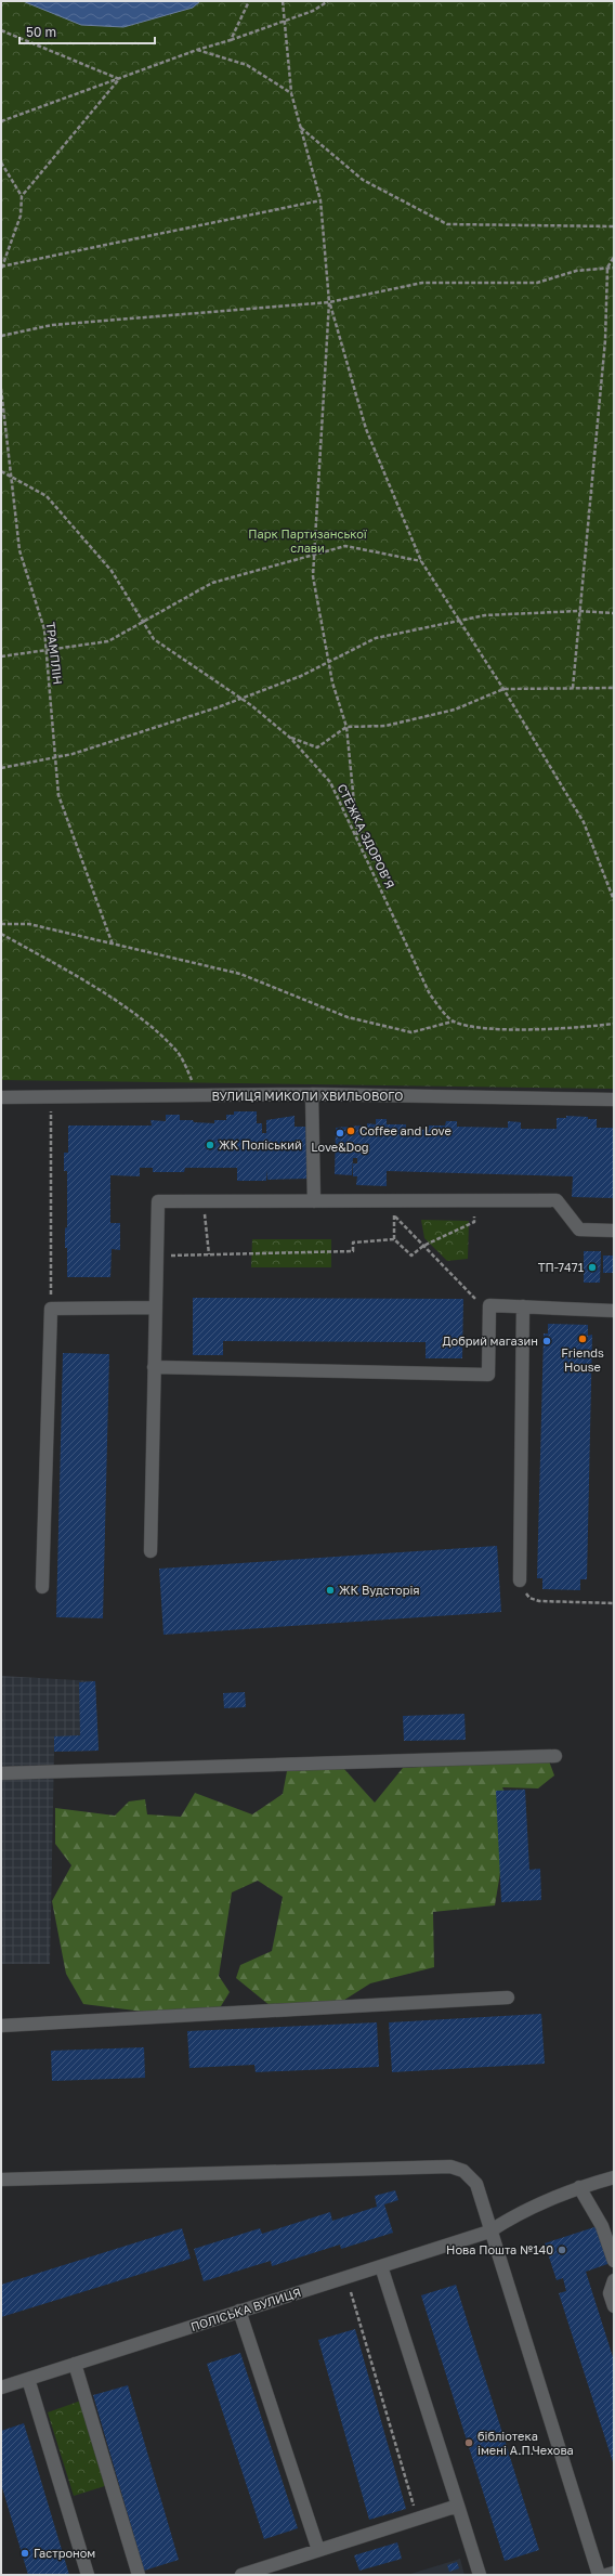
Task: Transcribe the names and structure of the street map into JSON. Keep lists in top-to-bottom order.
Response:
{
  "streets": {
    "street": ["ВУЛИЦЯ МИКОЛИ ХВИЛЬОВОГО", "ПОЛІСЬКА ВУЛИЦЯ"],
    "path": ["ТРАМПЛІН", "СТЕЖКА ЗДОРОВ’Я"]
  },
  "crossings": [
    ["ТРАМПЛІН", "СТЕЖКА ЗДОРОВ’Я"]
  ],
  "parks": ["Парк Партизанської слави"],
  "places": [
    "Coffee and Love",
    "Love&Dog",
    "ЖК Поліський",
    "ТП-7471",
    "Friends House",
    "Добрий магазин",
    "ЖК Вудсторія",
    "Нова Пошта №140",
    "бібліотека імені А.П.Чехова",
    "Гастроном"
  ],
  "scale_bar": "50 m"
}
